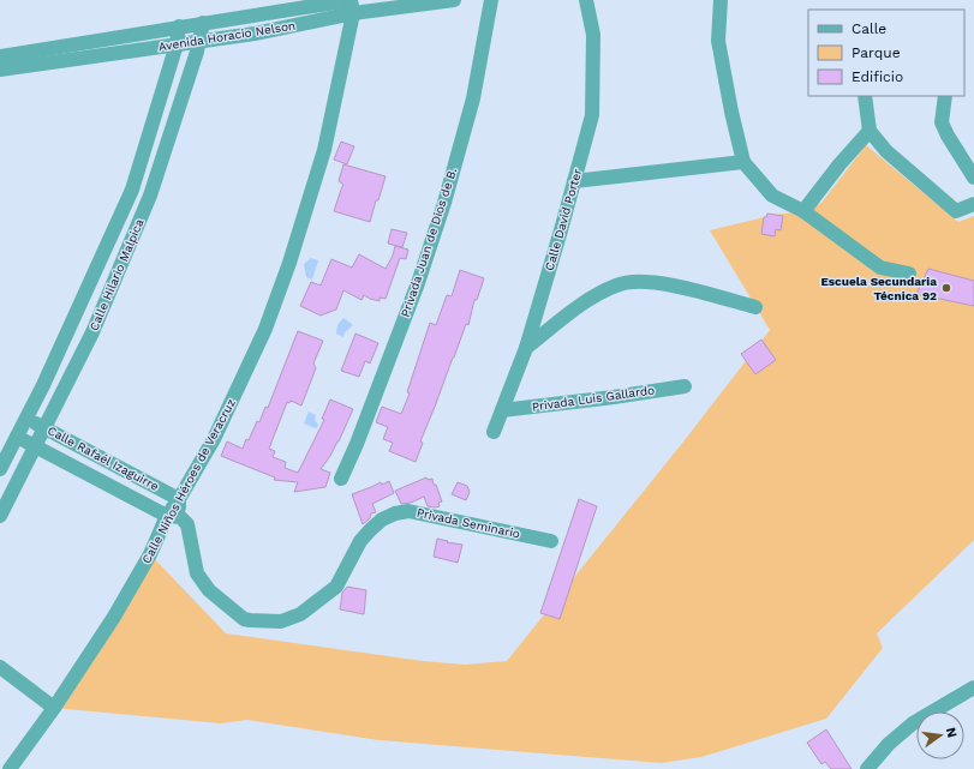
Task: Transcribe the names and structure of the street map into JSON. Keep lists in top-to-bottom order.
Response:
{
  "streets": {
    "street": [
      "Avenida Horacio Nelson",
      "Calle David Porter",
      "Privada Juan de Dios de B.",
      "Calle Hilario Malpica",
      "Privada Luis Gallardo",
      "Calle Rafaél Izaguirre",
      "Calle Niños Héroes de Veracruz",
      "Privada Seminario"
    ]
  },
  "crossings": [
    ["Avenida Horacio Nelson", "Calle Hilario Malpica"],
    ["Avenida Horacio Nelson", "Calle Niños Héroes de Veracruz"],
    ["Calle David Porter", "Privada Luis Gallardo"],
    ["Calle Hilario Malpica", "Calle Rafaél Izaguirre"],
    ["Calle Rafaél Izaguirre", "Calle Niños Héroes de Veracruz"],
    ["Calle Rafaél Izaguirre", "Privada Seminario"],
    ["Calle Niños Héroes de Veracruz", "Privada Seminario"]
  ],
  "places": ["Escuela Secundaria Técnica 92"],
  "legend": ["Calle", "Parque", "Edificio"],
  "north": "right"
}
